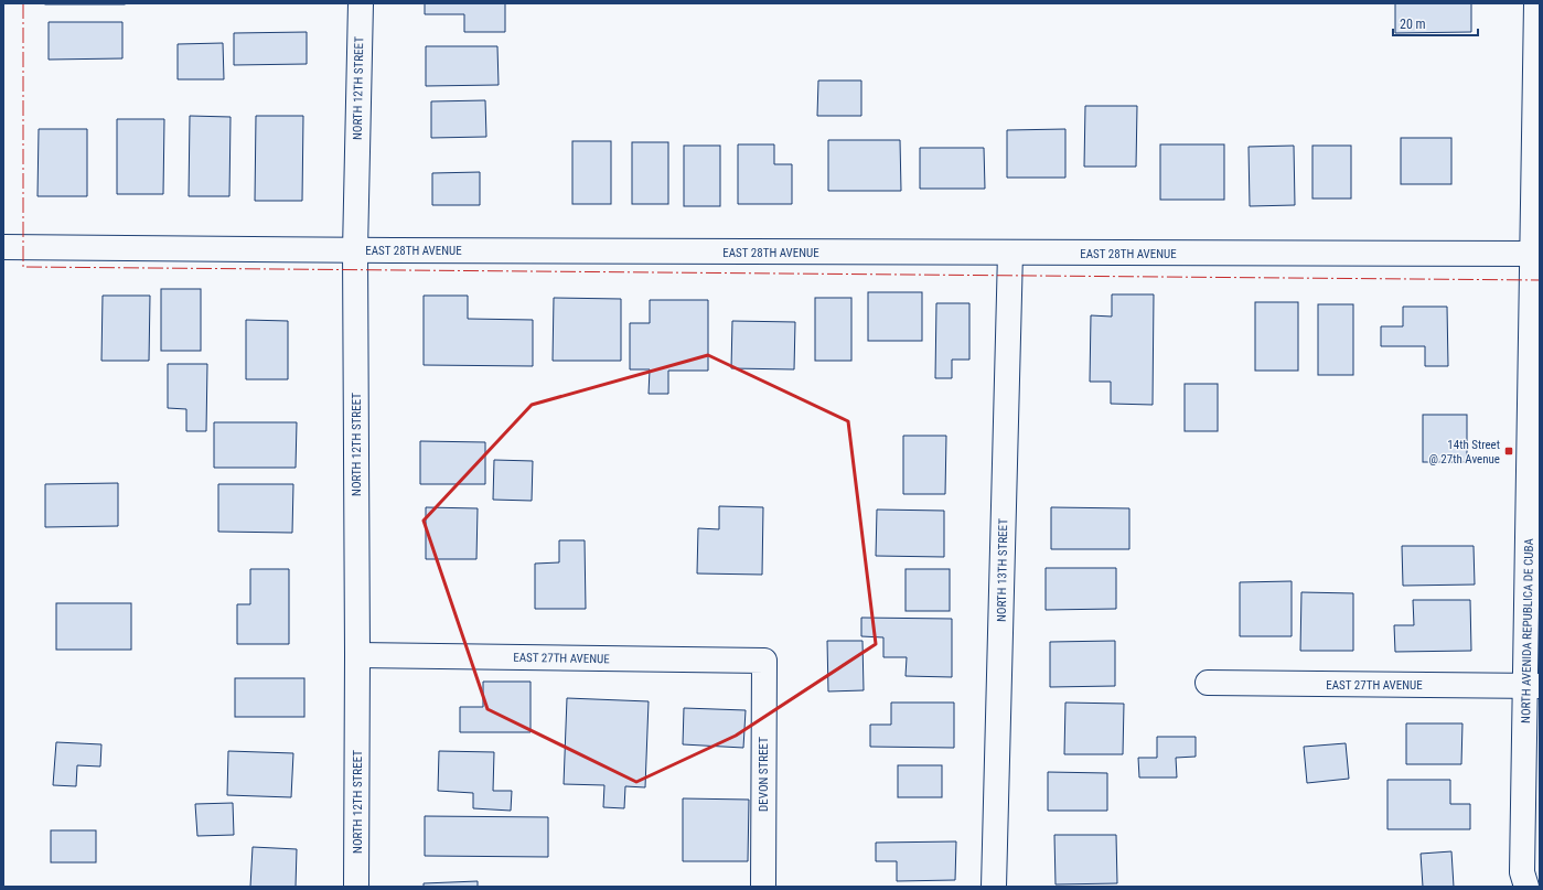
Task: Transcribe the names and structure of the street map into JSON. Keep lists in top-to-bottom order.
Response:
{
  "streets": {
    "street": [
      "NORTH 12TH STREET",
      "EAST 28TH AVENUE",
      "NORTH 13TH STREET",
      "NORTH AVENIDA REPUBLICA DE CUBA",
      "EAST 27TH AVENUE",
      "DEVON STREET"
    ]
  },
  "crossings": [
    ["NORTH 12TH STREET", "EAST 28TH AVENUE"],
    ["NORTH 12TH STREET", "EAST 27TH AVENUE"],
    ["EAST 28TH AVENUE", "NORTH 13TH STREET"],
    ["EAST 28TH AVENUE", "NORTH AVENIDA REPUBLICA DE CUBA"],
    ["NORTH AVENIDA REPUBLICA DE CUBA", "EAST 27TH AVENUE"],
    ["EAST 27TH AVENUE", "DEVON STREET"]
  ],
  "places": {
    "transit": ["14th Street @ 27th Avenue"]
  },
  "scale_bar": "20 m"
}
